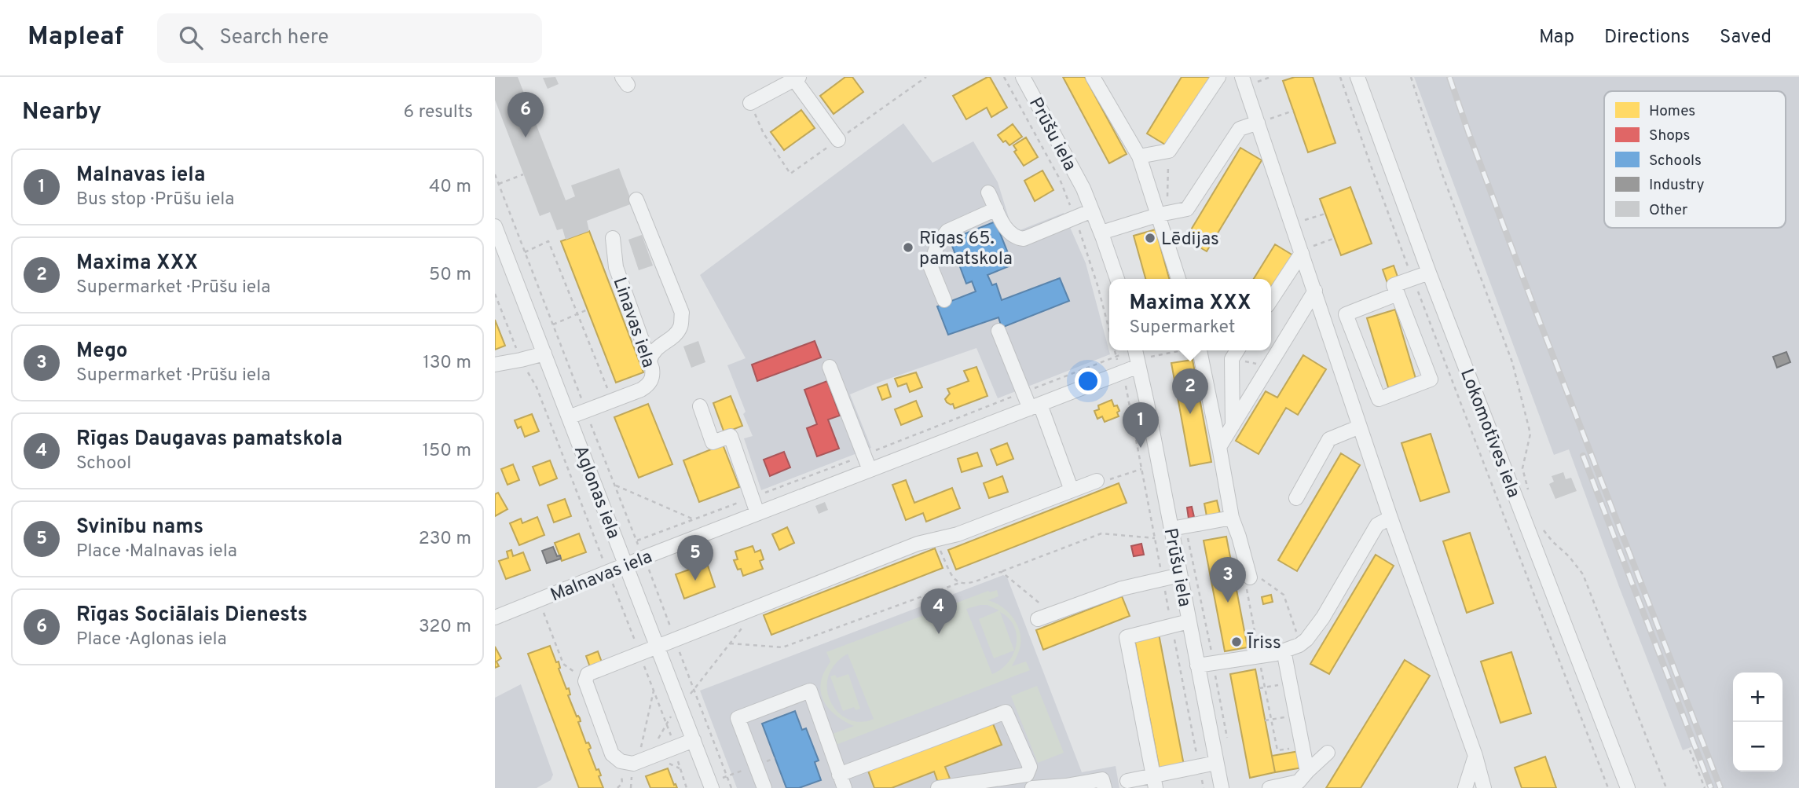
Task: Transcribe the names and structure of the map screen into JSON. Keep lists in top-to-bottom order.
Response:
{
  "streets": {
    "street": [
      "Prūšu iela",
      "Linavas iela",
      "Lokomotīves iela",
      "Aglonas iela",
      "Malnavas iela"
    ]
  },
  "crossings": [
    ["Prūšu iela", "Malnavas iela"],
    ["Linavas iela", "Aglonas iela"],
    ["Aglonas iela", "Malnavas iela"]
  ],
  "places": ["Lēdijas", "Rīgas 65. pamatskola", "Īriss"],
  "legend": [
    "Homes",
    "Shops",
    "Schools",
    "Industry",
    "Other"
  ],
  "page": {
    "header": "Mapleaf",
    "search": "Search here",
    "nav": ["Map", "Directions", "Saved"],
    "heading": ["Nearby", "6 results"],
    "pins": [
      "6",
      "2",
      "1",
      "5",
      "3",
      "4"
    ],
    "list": [
      {
        "mark": "1",
        "name": "Malnavas iela",
        "note": "Bus stop · Prūšu iela",
        "value": "40 m"
      },
      {
        "mark": "2",
        "name": "Maxima XXX",
        "note": "Supermarket · Prūšu iela",
        "value": "50 m"
      },
      {
        "mark": "3",
        "name": "Mego",
        "note": "Supermarket · Prūšu iela",
        "value": "130 m"
      },
      {
        "mark": "4",
        "name": "Rīgas Daugavas pamatskola",
        "note": "School",
        "value": "150 m"
      },
      {
        "mark": "5",
        "name": "Svinību nams",
        "note": "Place · Malnavas iela",
        "value": "230 m"
      },
      {
        "mark": "6",
        "name": "Rīgas Sociālais Dienests",
        "note": "Place · Aglonas iela",
        "value": "320 m"
      }
    ],
    "popup": ["Maxima XXX", "Supermarket"],
    "map_buttons": ["+", "−"]
  }
}
